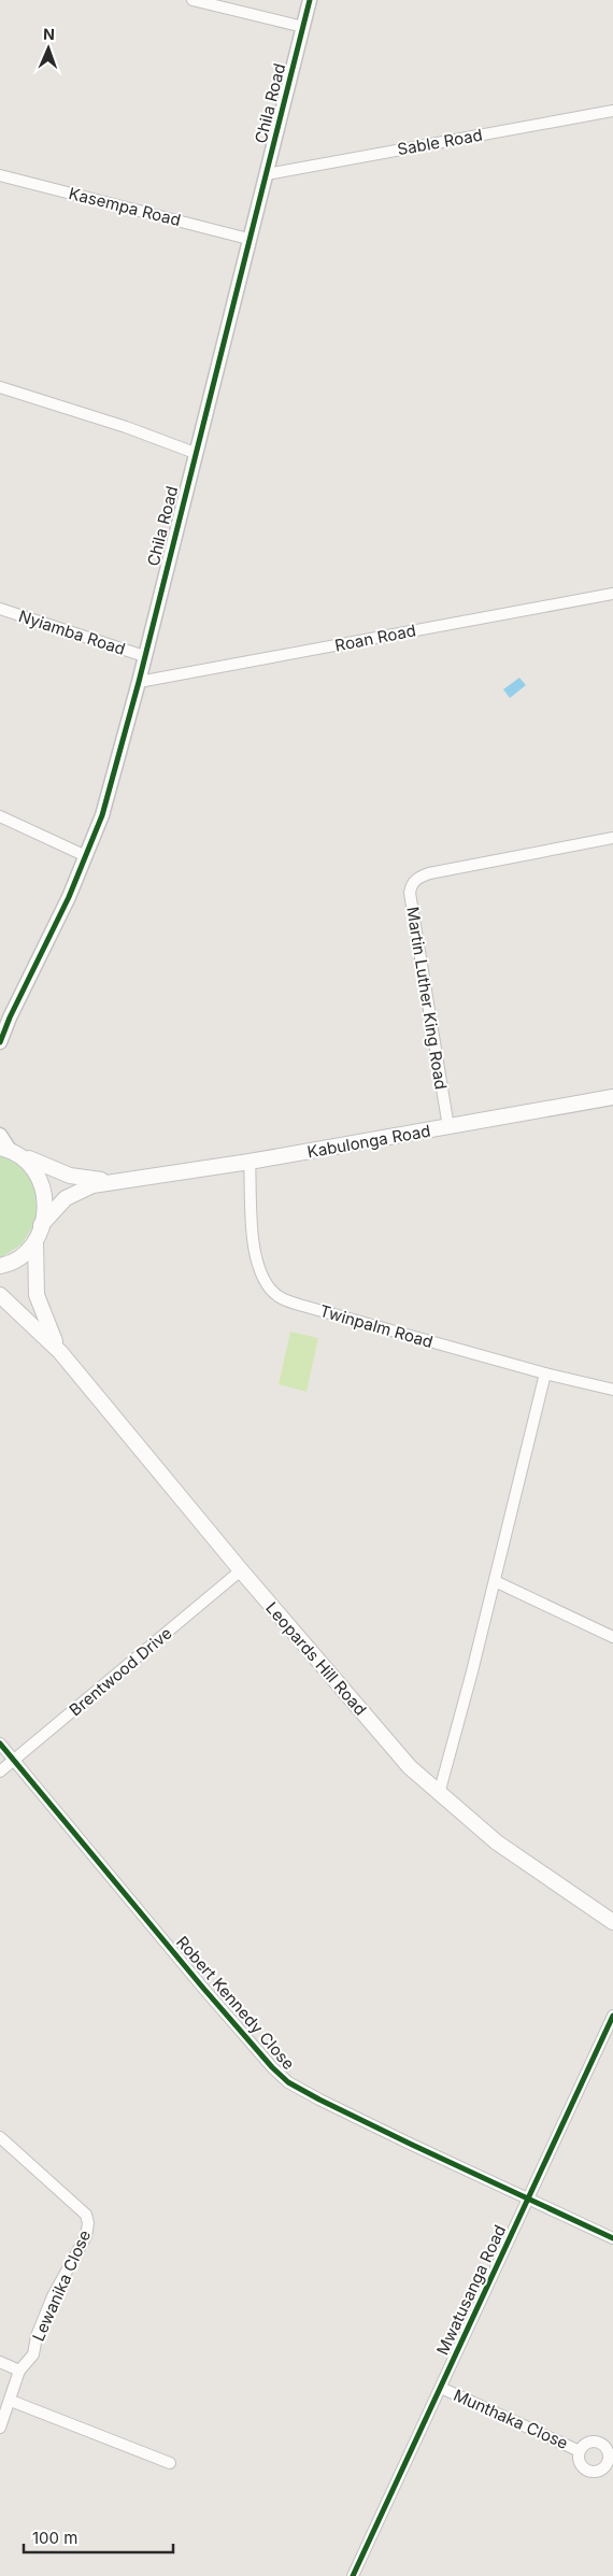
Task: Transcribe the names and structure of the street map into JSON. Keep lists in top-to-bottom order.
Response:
{
  "streets": {
    "main road": ["Kabulonga Road", "Leopards Hill Road"],
    "street": [
      "Chila Road",
      "Sable Road",
      "Kasempa Road",
      "Nyiamba Road",
      "Roan Road",
      "Martin Luther King Road",
      "Twinpalm Road",
      "Brentwood Drive",
      "Robert Kennedy Close",
      "Lewanika Close",
      "Mwatusanga Road",
      "Munthaka Close"
    ]
  },
  "crossings": [
    ["Chila Road", "Sable Road"],
    ["Chila Road", "Kasempa Road"],
    ["Chila Road", "Nyiamba Road"],
    ["Chila Road", "Roan Road"],
    ["Martin Luther King Road", "Kabulonga Road"],
    ["Kabulonga Road", "Twinpalm Road"],
    ["Kabulonga Road", "Leopards Hill Road"],
    ["Leopards Hill Road", "Brentwood Drive"],
    ["Brentwood Drive", "Robert Kennedy Close"],
    ["Robert Kennedy Close", "Mwatusanga Road"],
    ["Mwatusanga Road", "Munthaka Close"]
  ],
  "scale_bar": "100 m",
  "north": "top"
}
